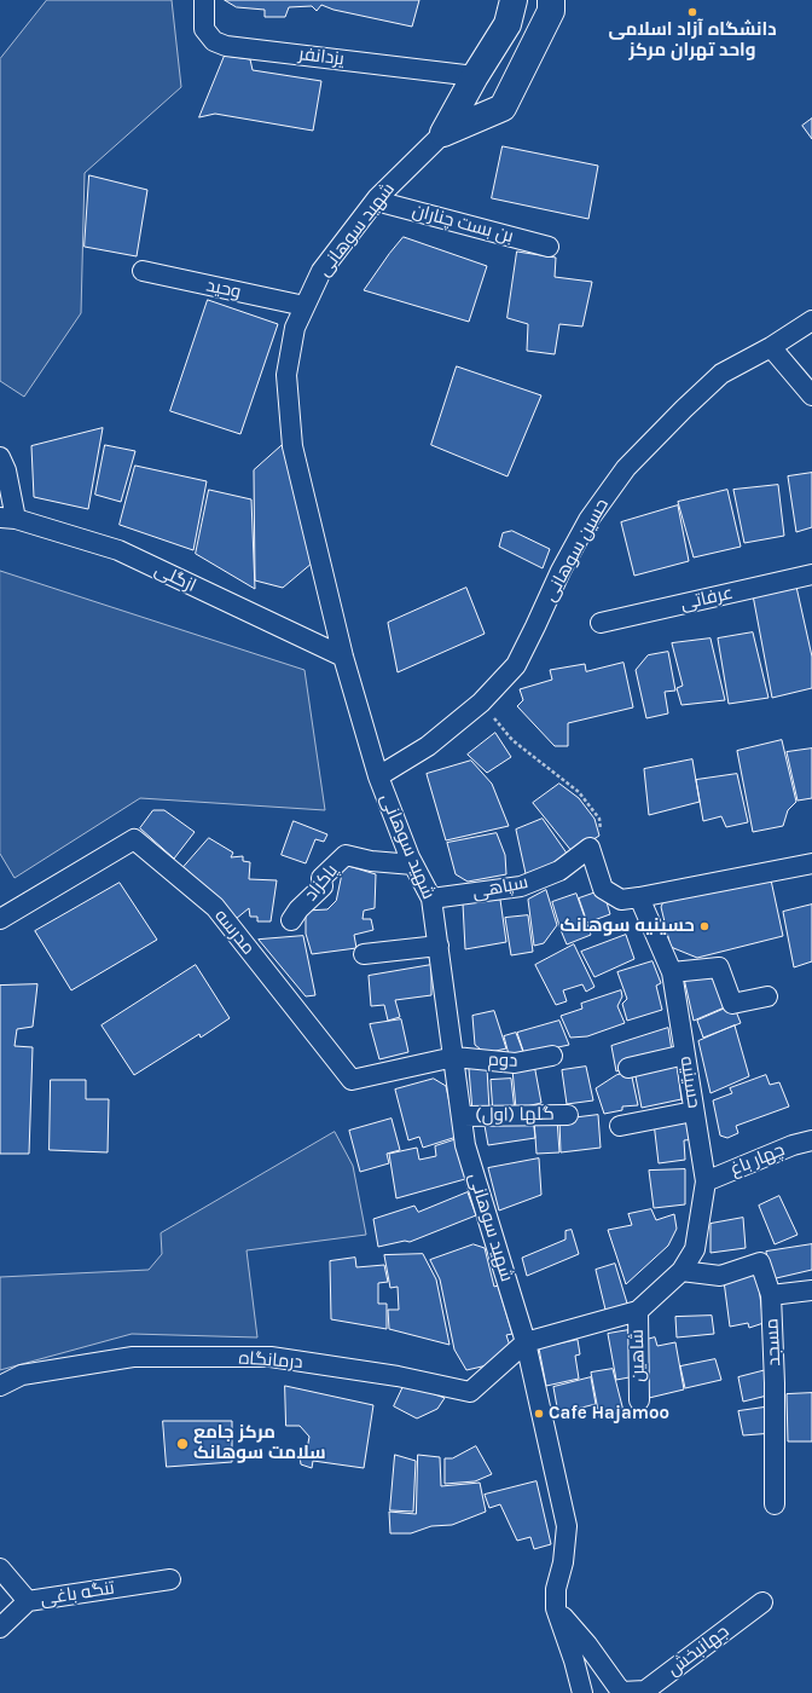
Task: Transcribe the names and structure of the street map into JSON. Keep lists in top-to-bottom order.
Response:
{
  "streets": {
    "main road": ["شهید سوهانی"],
    "street": [
      "یزدانفر",
      "بن بست چناران",
      "وحید",
      "حسین سوهانی",
      "ازگلی",
      "عرفاتی",
      "پاکزاد",
      "سپاهی",
      "مدرسه",
      "دوم",
      "حسینیه",
      "گلها (اول)",
      "چهار باغ",
      "مسجد",
      "شاهین",
      "درمانگاه",
      "تنگه باغی",
      "جهانبخش"
    ]
  },
  "crossings": [
    ["یزدانفر", "شهید سوهانی"],
    ["بن بست چناران", "شهید سوهانی"],
    ["شهید سوهانی", "وحید"],
    ["شهید سوهانی", "حسین سوهانی"],
    ["شهید سوهانی", "ازگلی"],
    ["شهید سوهانی", "پاکزاد"],
    ["شهید سوهانی", "سپاهی"],
    ["شهید سوهانی", "مدرسه"],
    ["شهید سوهانی", "دوم"],
    ["شهید سوهانی", "گلها (اول)"],
    ["شهید سوهانی", "درمانگاه"],
    ["شهید سوهانی", "جهانبخش"],
    ["مدرسه", "دوم"],
    ["حسینیه", "چهار باغ"],
    ["حسینیه", "مسجد"],
    ["حسینیه", "شاهین"]
  ],
  "places": [
    "دانشگاه آزاد اسلامی واحد تهران مرکز",
    "حسینیه سوهانک",
    "Cafe Hajamoo",
    "مرکز جامع سلامت سوهانک"
  ]
}
